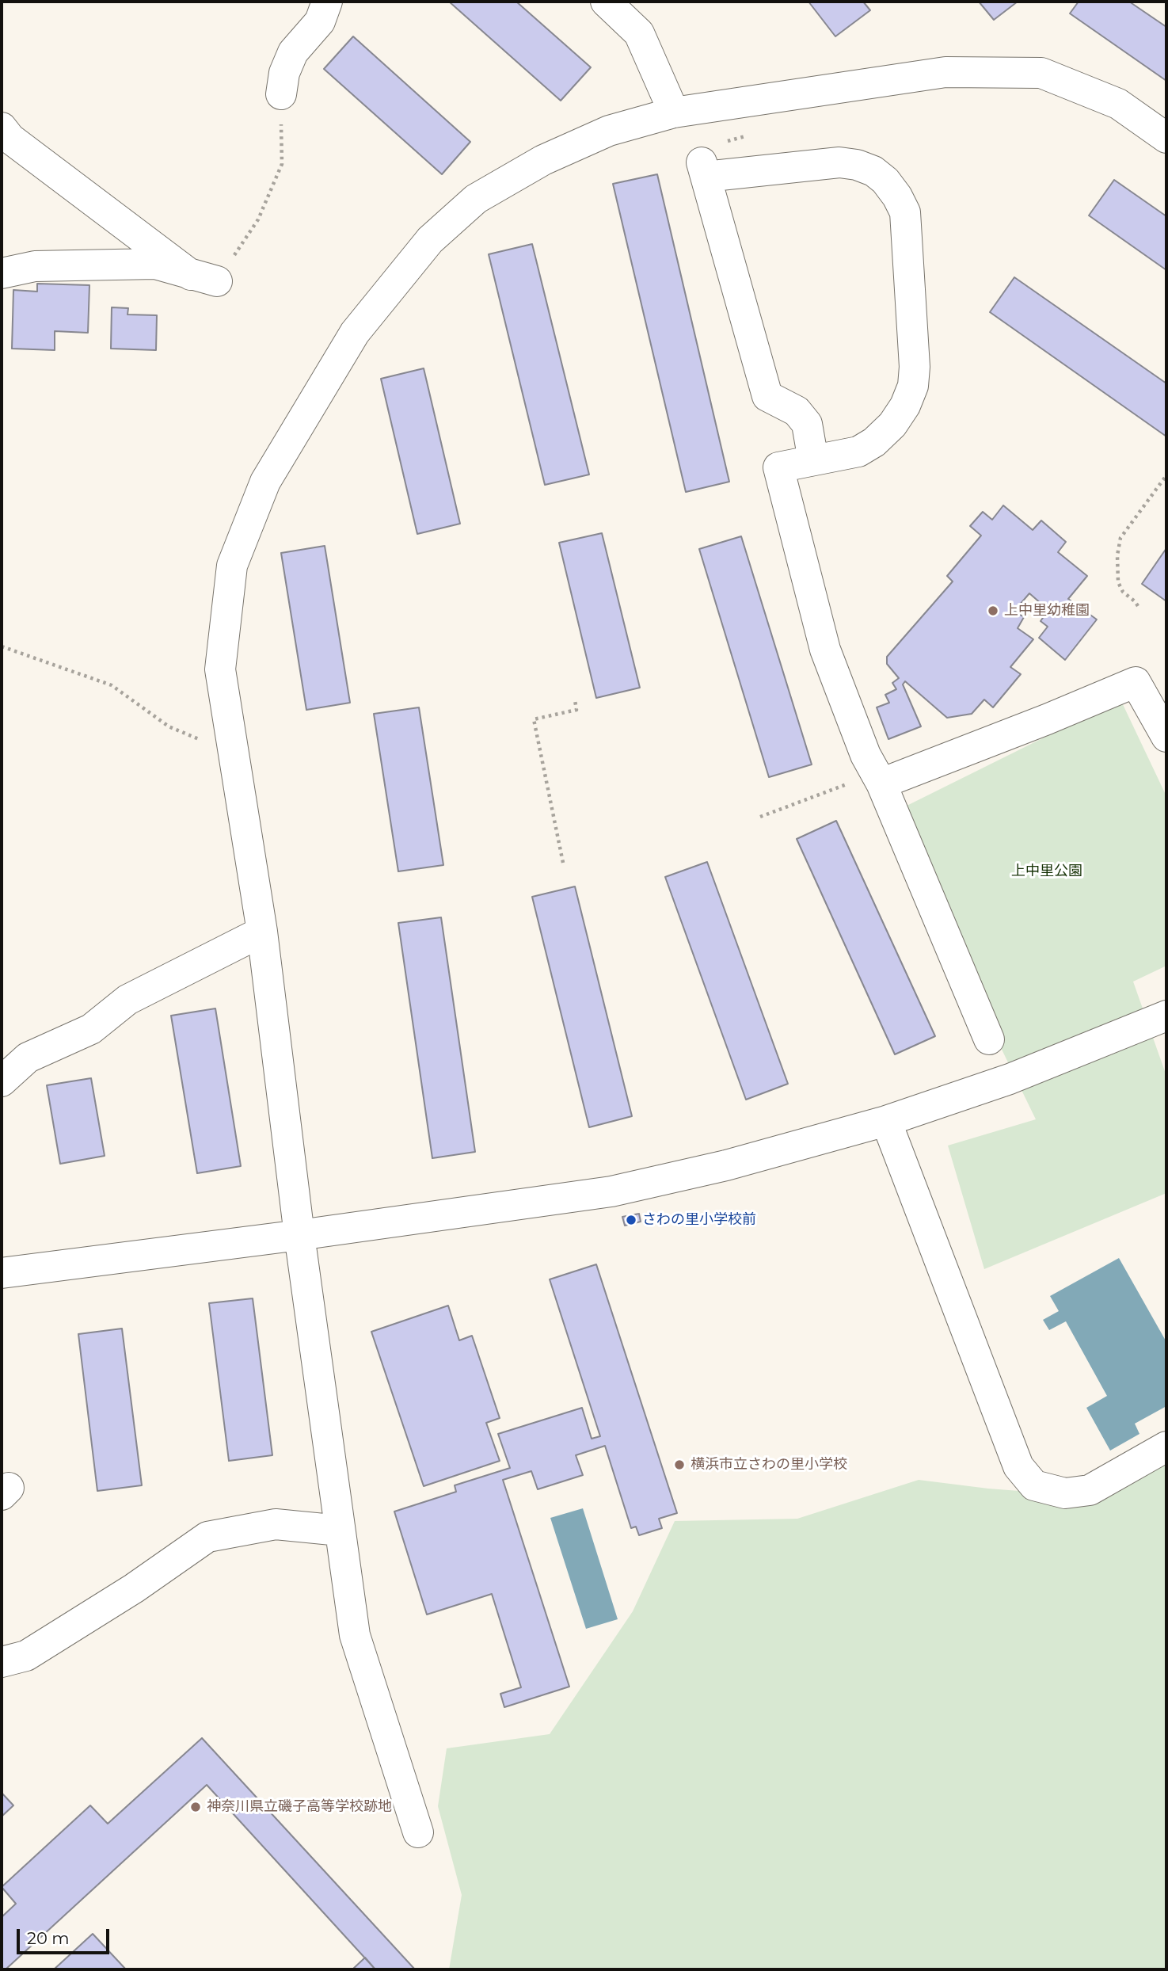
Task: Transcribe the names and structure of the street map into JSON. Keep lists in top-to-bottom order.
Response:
{
  "parks": ["上中里公園"],
  "places": [
    "上中里幼稚園",
    "さわの里小学校前",
    "横浜市立さわの里小学校",
    "神奈川県立磯子高等学校跡地"
  ],
  "scale_bar": "20 m"
}
